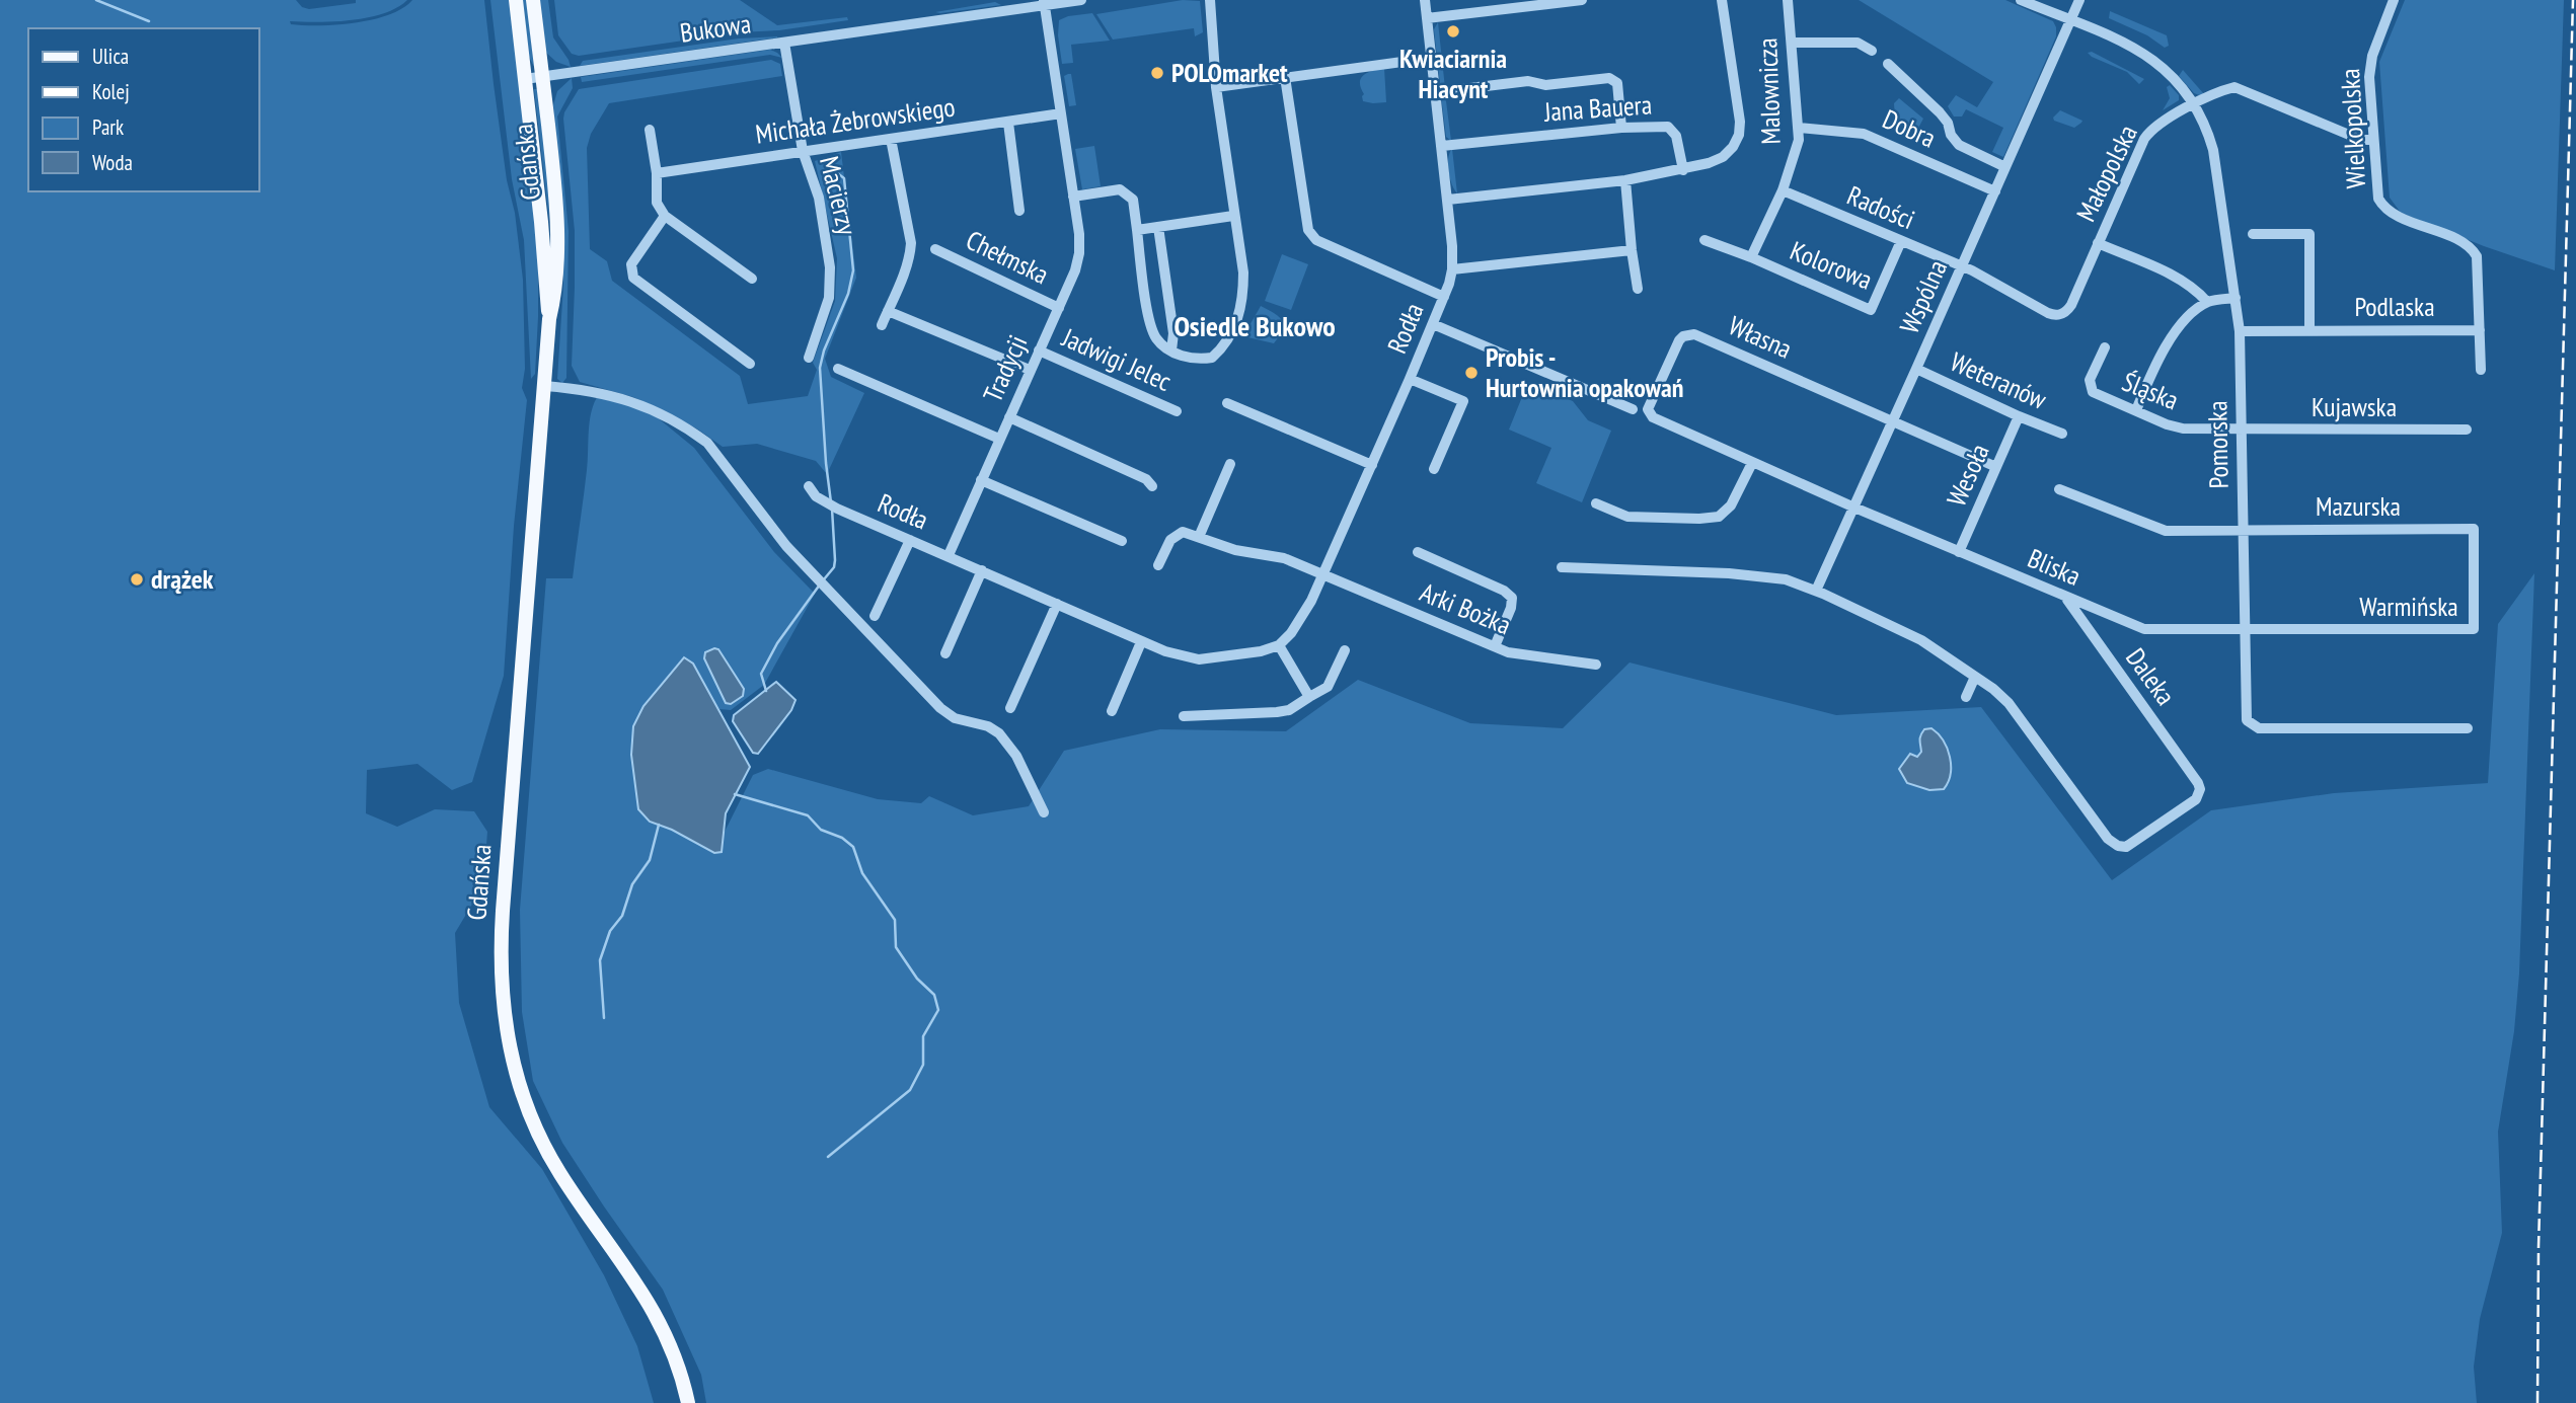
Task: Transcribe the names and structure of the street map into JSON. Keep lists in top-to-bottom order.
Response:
{
  "streets": {
    "main road": ["Gdańska"],
    "street": [
      "Bukowa",
      "Malownicza",
      "Jana Bauera",
      "Michała Żebrowskiego",
      "Dobra",
      "Wielkopolska",
      "Małopolska",
      "Macierzy",
      "Radości",
      "Chełmska",
      "Kolorowa",
      "Wspólna",
      "Podlaska",
      "Rodła",
      "Własna",
      "Jadwigi Jelec",
      "Tradycji",
      "Weteranów",
      "Śląska",
      "Kujawska",
      "Pomorska",
      "Wesoła",
      "Mazurska",
      "Bliska",
      "Warmińska",
      "Arki Bożka",
      "Daleka"
    ]
  },
  "crossings": [
    ["Bukowa", "Gdańska"],
    ["Bukowa", "Macierzy"],
    ["Bukowa", "Tradycji"],
    ["Malownicza", "Dobra"],
    ["Malownicza", "Radości"],
    ["Malownicza", "Kolorowa"],
    ["Jana Bauera", "Rodła"],
    ["Michała Żebrowskiego", "Macierzy"],
    ["Michała Żebrowskiego", "Tradycji"],
    ["Dobra", "Wspólna"],
    ["Wielkopolska", "Małopolska"],
    ["Wielkopolska", "Podlaska"],
    ["Małopolska", "Radości"],
    ["Małopolska", "Wspólna"],
    ["Małopolska", "Pomorska"],
    ["Radości", "Kolorowa"],
    ["Radości", "Wspólna"],
    ["Chełmska", "Tradycji"],
    ["Wspólna", "Własna"],
    ["Wspólna", "Weteranów"],
    ["Wspólna", "Pomorska"],
    ["Wspólna", "Bliska"],
    ["Podlaska", "Pomorska"],
    ["Rodła", "Tradycji"],
    ["Rodła", "Arki Bożka"],
    ["Własna", "Wesoła"],
    ["Własna", "Bliska"],
    ["Jadwigi Jelec", "Tradycji"],
    ["Weteranów", "Wesoła"],
    ["Śląska", "Kujawska"],
    ["Śląska", "Pomorska"],
    ["Kujawska", "Pomorska"],
    ["Pomorska", "Mazurska"],
    ["Pomorska", "Bliska"],
    ["Pomorska", "Warmińska"],
    ["Wesoła", "Bliska"],
    ["Mazurska", "Warmińska"],
    ["Bliska", "Warmińska"],
    ["Bliska", "Daleka"]
  ],
  "districts": ["Osiedle Bukowo"],
  "places": [
    "Kwiaciarnia Hiacynt",
    "POLOmarket",
    "Probis - Hurtownia opakowań",
    "drążek"
  ],
  "legend": [
    "Ulica",
    "Kolej",
    "Park",
    "Woda"
  ]
}
